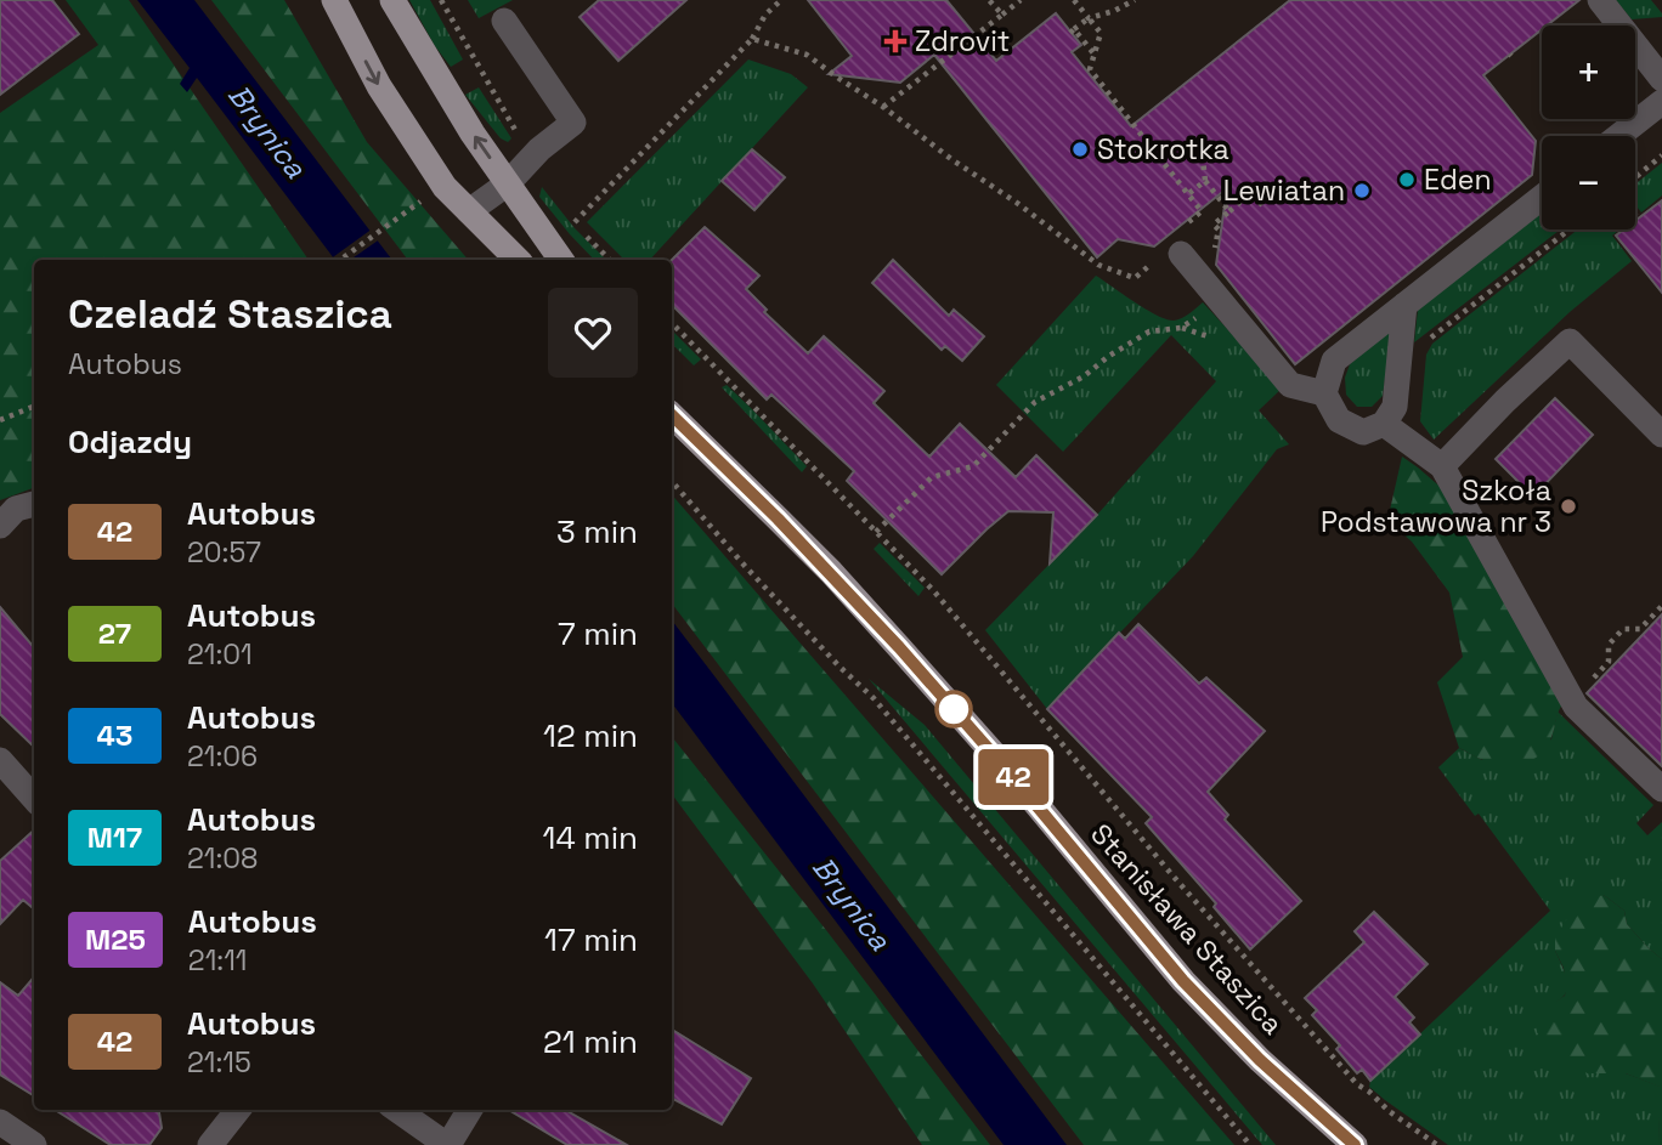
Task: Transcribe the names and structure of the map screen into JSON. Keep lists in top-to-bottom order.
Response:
{
  "streets": {
    "main road": ["Stanisława Staszica"]
  },
  "water": ["Brynica"],
  "places": {
    "health": ["Zdrovit"],
    "other": [
      "Stokrotka",
      "Eden",
      "Lewiatan",
      "Szkoła Podstawowa nr 3"
    ]
  },
  "lines": ["bus line 42"],
  "page": {
    "on_map": "42",
    "map_buttons": ["+", "−"],
    "heading": [
      ["Czeladź Staszica", "Autobus"],
      "Odjazdy"
    ],
    "list": [
      {
        "mark": "42",
        "name": "Autobus",
        "note": "20:57",
        "value": "3 min"
      },
      {
        "mark": "27",
        "name": "Autobus",
        "note": "21:01",
        "value": "7 min"
      },
      {
        "mark": "43",
        "name": "Autobus",
        "note": "21:06",
        "value": "12 min"
      },
      {
        "mark": "M17",
        "name": "Autobus",
        "note": "21:08",
        "value": "14 min"
      },
      {
        "mark": "M25",
        "name": "Autobus",
        "note": "21:11",
        "value": "17 min"
      },
      {
        "mark": "42",
        "name": "Autobus",
        "note": "21:15",
        "value": "21 min"
      }
    ]
  }
}
